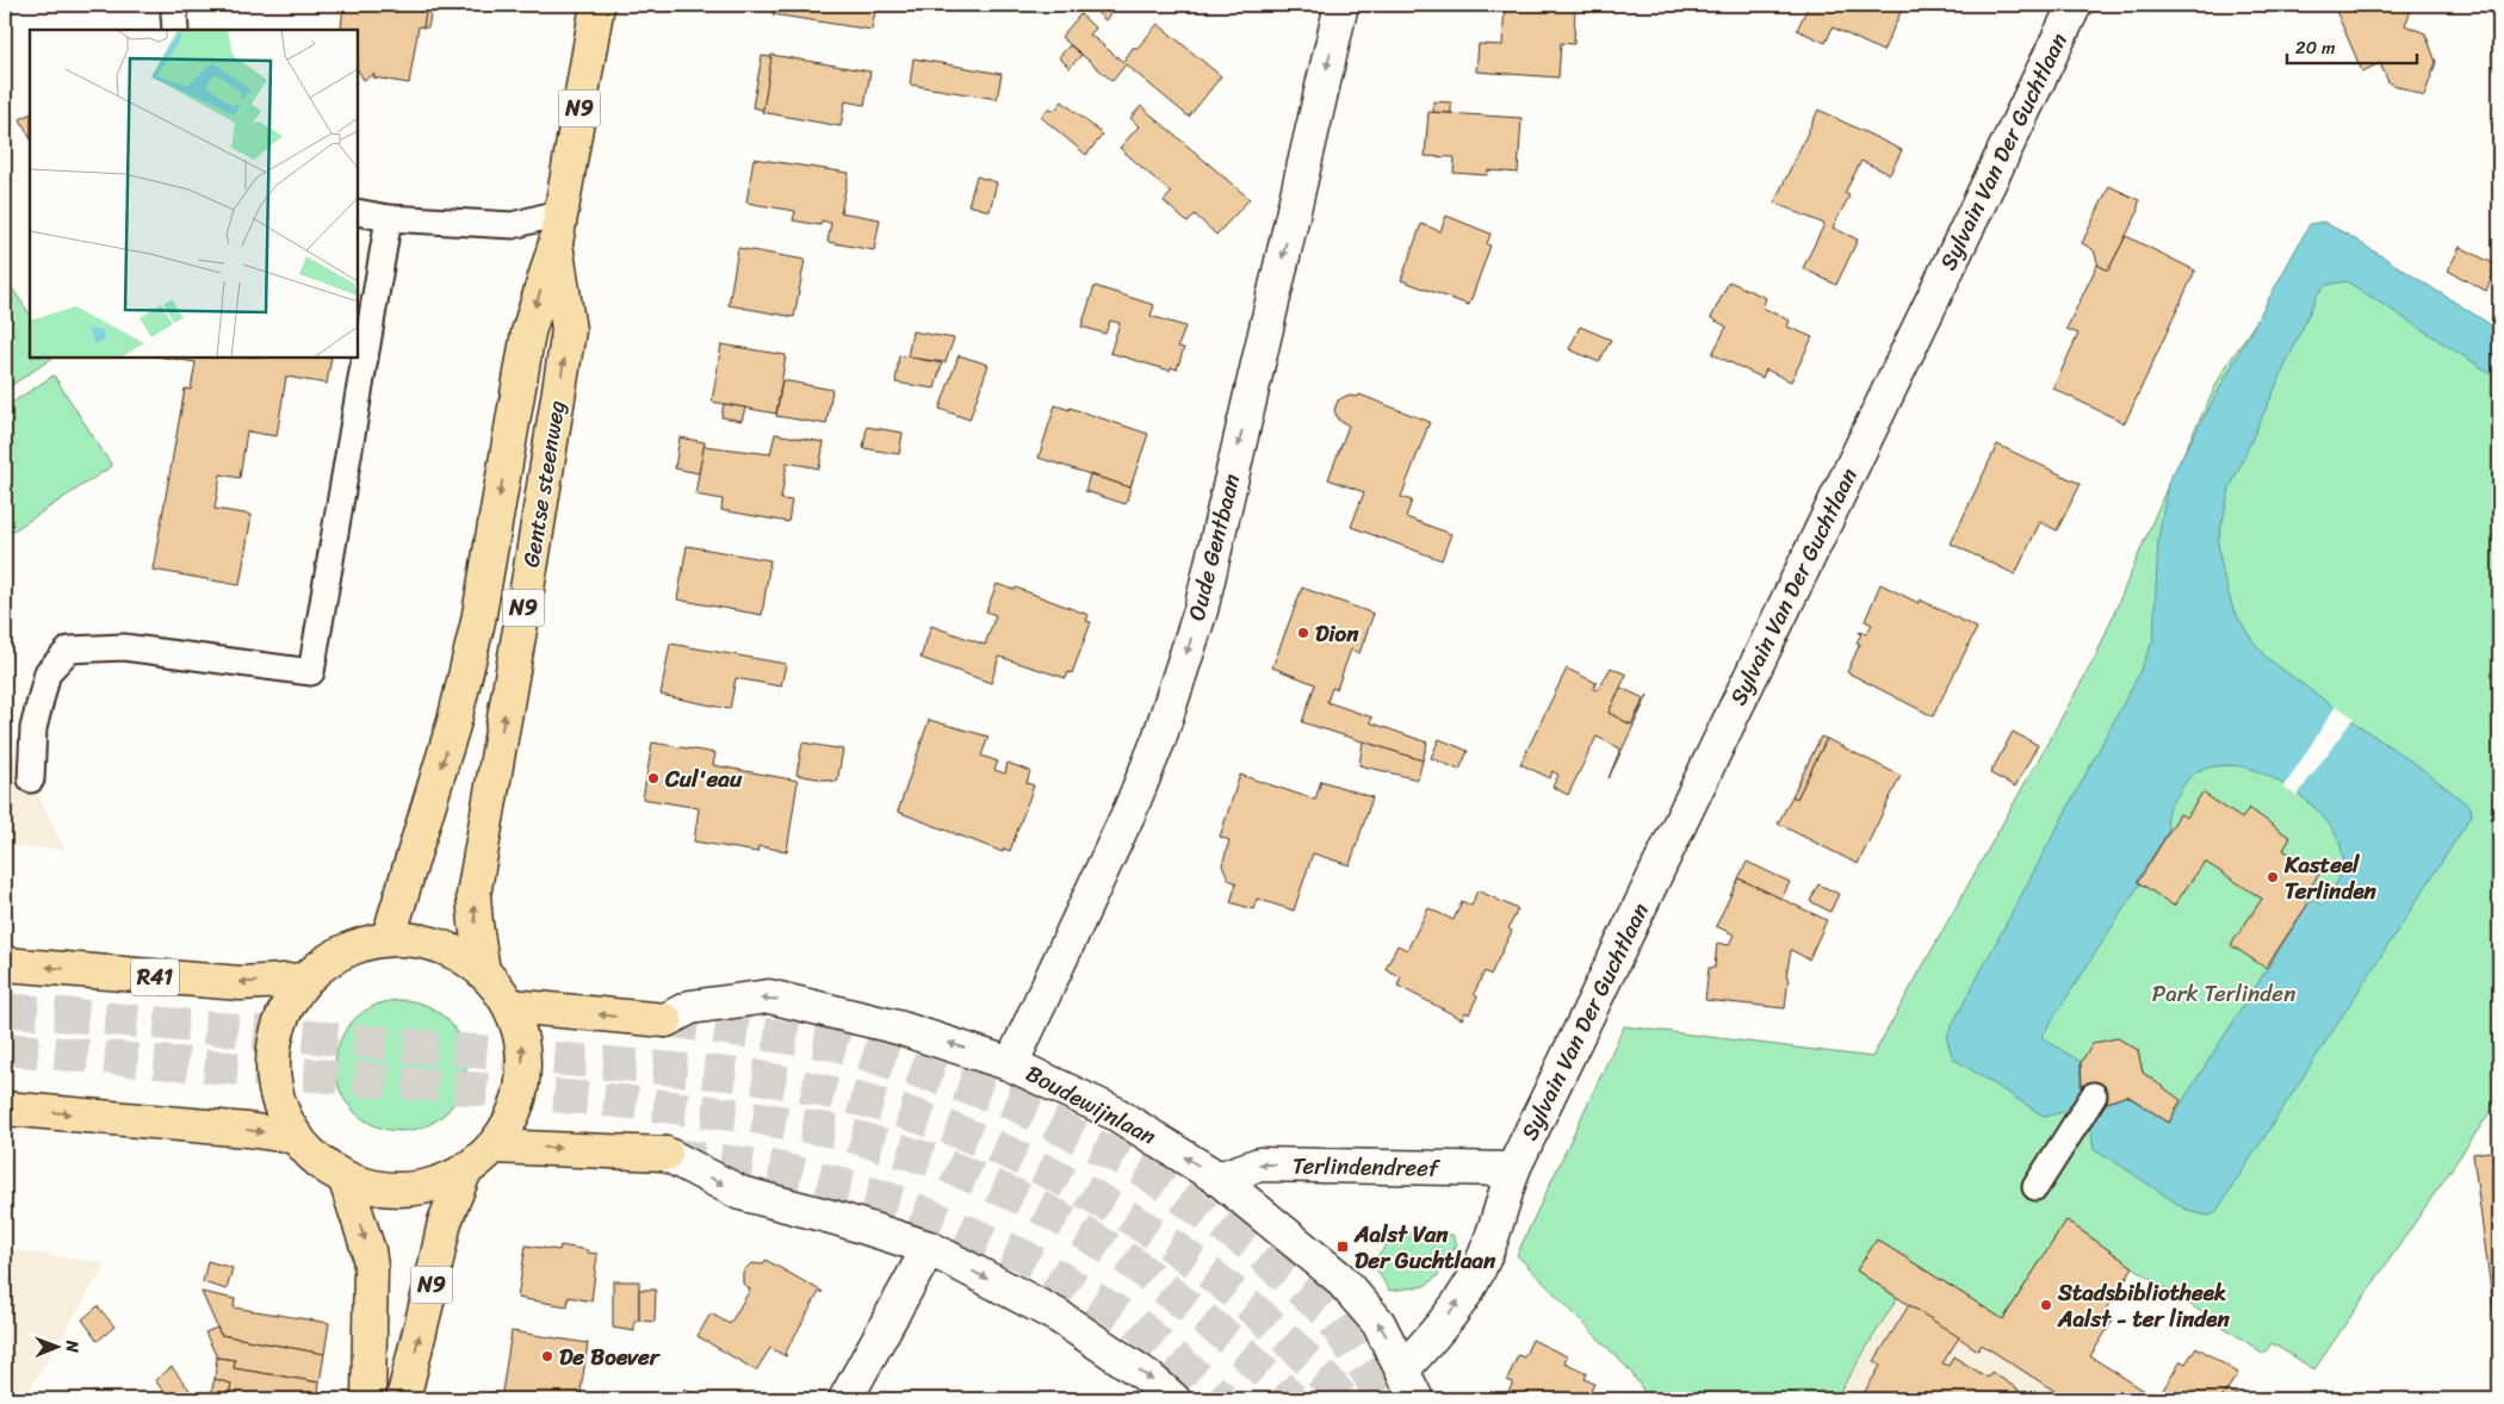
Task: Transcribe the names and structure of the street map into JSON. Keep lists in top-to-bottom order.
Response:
{
  "streets": {
    "main road": ["N9", "Gentse steenweg", "R41"],
    "street": [
      "Sylvain Van Der Guchtlaan",
      "Oude Gentbaan",
      "Boudewijnlaan",
      "Terlindendreef"
    ]
  },
  "crossings": [
    ["N9", "Gentse steenweg"],
    ["Sylvain Van Der Guchtlaan", "Boudewijnlaan"],
    ["Sylvain Van Der Guchtlaan", "Terlindendreef"],
    ["Oude Gentbaan", "Boudewijnlaan"],
    ["Boudewijnlaan", "Terlindendreef"]
  ],
  "one_way": ["Oude Gentbaan", "Terlindendreef"],
  "parks": ["Park Terlinden"],
  "places": {
    "other": [
      "Dion",
      "Cul'eau",
      "Kasteel Terlinden",
      "Stadsbibliotheek Aalst - ter linden",
      "De Boever"
    ],
    "transit": ["Aalst Van Der Guchtlaan"]
  },
  "scale_bar": "20 m",
  "north": "right"
}
